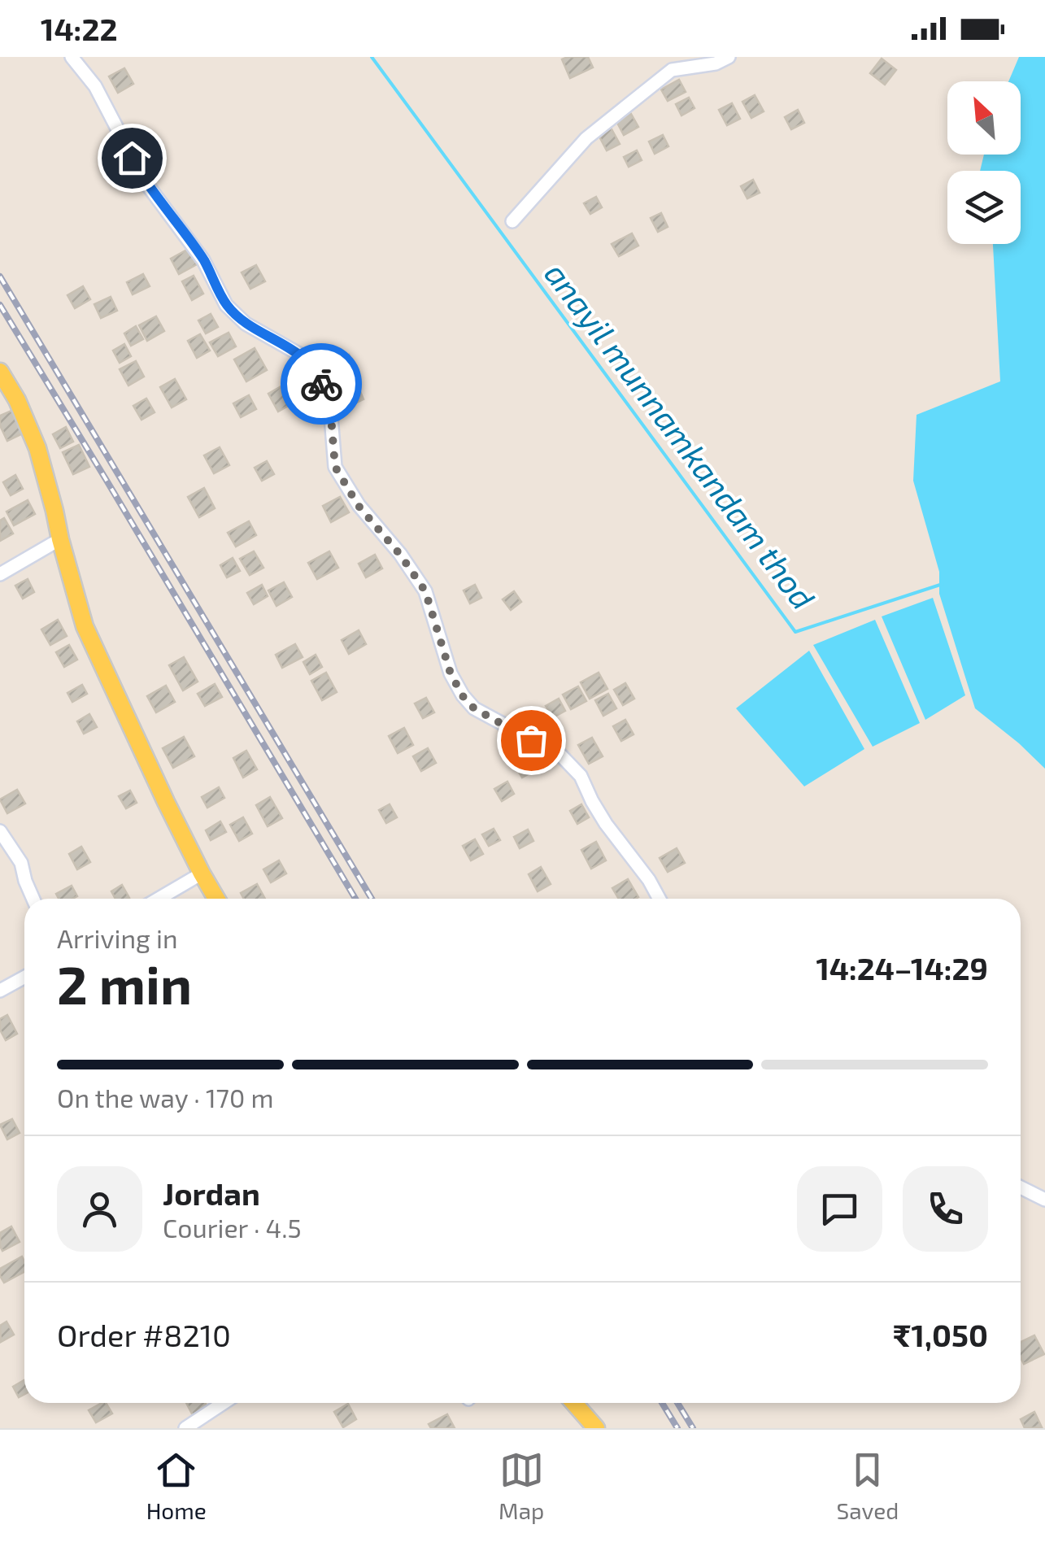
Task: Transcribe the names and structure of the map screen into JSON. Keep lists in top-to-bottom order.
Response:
{
  "water": ["anayil munnamkandam thod"],
  "north": "top left",
  "page": {
    "status": "14:22",
    "heading": ["2 min", "Arriving in", "14:24–14:29"],
    "panel": [
      "Jordan",
      "Courier · 4.5",
      "Order #8210",
      "₹1,050"
    ],
    "bar": "On the way · 170 m",
    "tabs": ["Home", "Map", "Saved"]
  }
}
